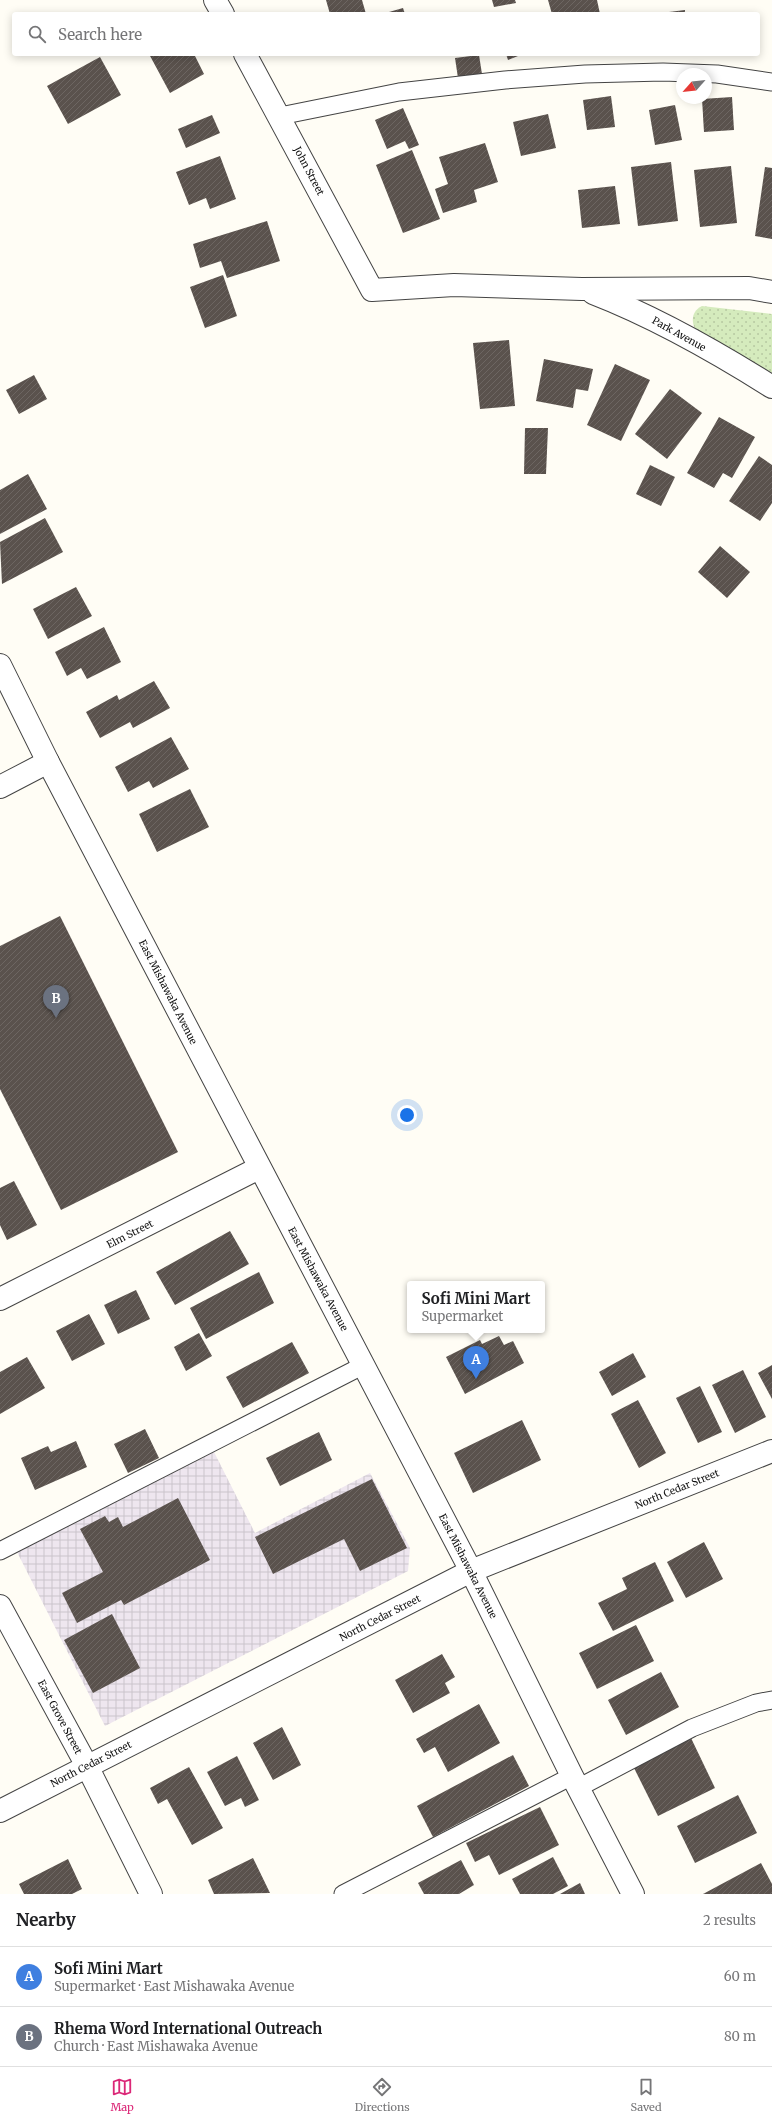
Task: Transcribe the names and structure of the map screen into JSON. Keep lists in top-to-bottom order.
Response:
{
  "streets": {
    "street": [
      "John Street",
      "Park Avenue",
      "East Mishawaka Avenue",
      "Elm Street",
      "North Cedar Street",
      "East Grove Street"
    ]
  },
  "crossings": [
    ["John Street", "Park Avenue"],
    ["East Mishawaka Avenue", "Elm Street"],
    ["East Mishawaka Avenue", "North Cedar Street"],
    ["North Cedar Street", "East Grove Street"]
  ],
  "north": "bottom left",
  "page": {
    "search": "Search here",
    "pins": ["B", "A"],
    "popup": ["Sofi Mini Mart", "Supermarket"],
    "heading": ["Nearby", "2 results"],
    "list": [
      {
        "mark": "A",
        "name": "Sofi Mini Mart",
        "note": "Supermarket · East Mishawaka Avenue",
        "value": "60 m"
      },
      {
        "mark": "B",
        "name": "Rhema Word International Outreach",
        "note": "Church · East Mishawaka Avenue",
        "value": "80 m"
      }
    ],
    "nav": ["Map", "Directions", "Saved"]
  }
}
